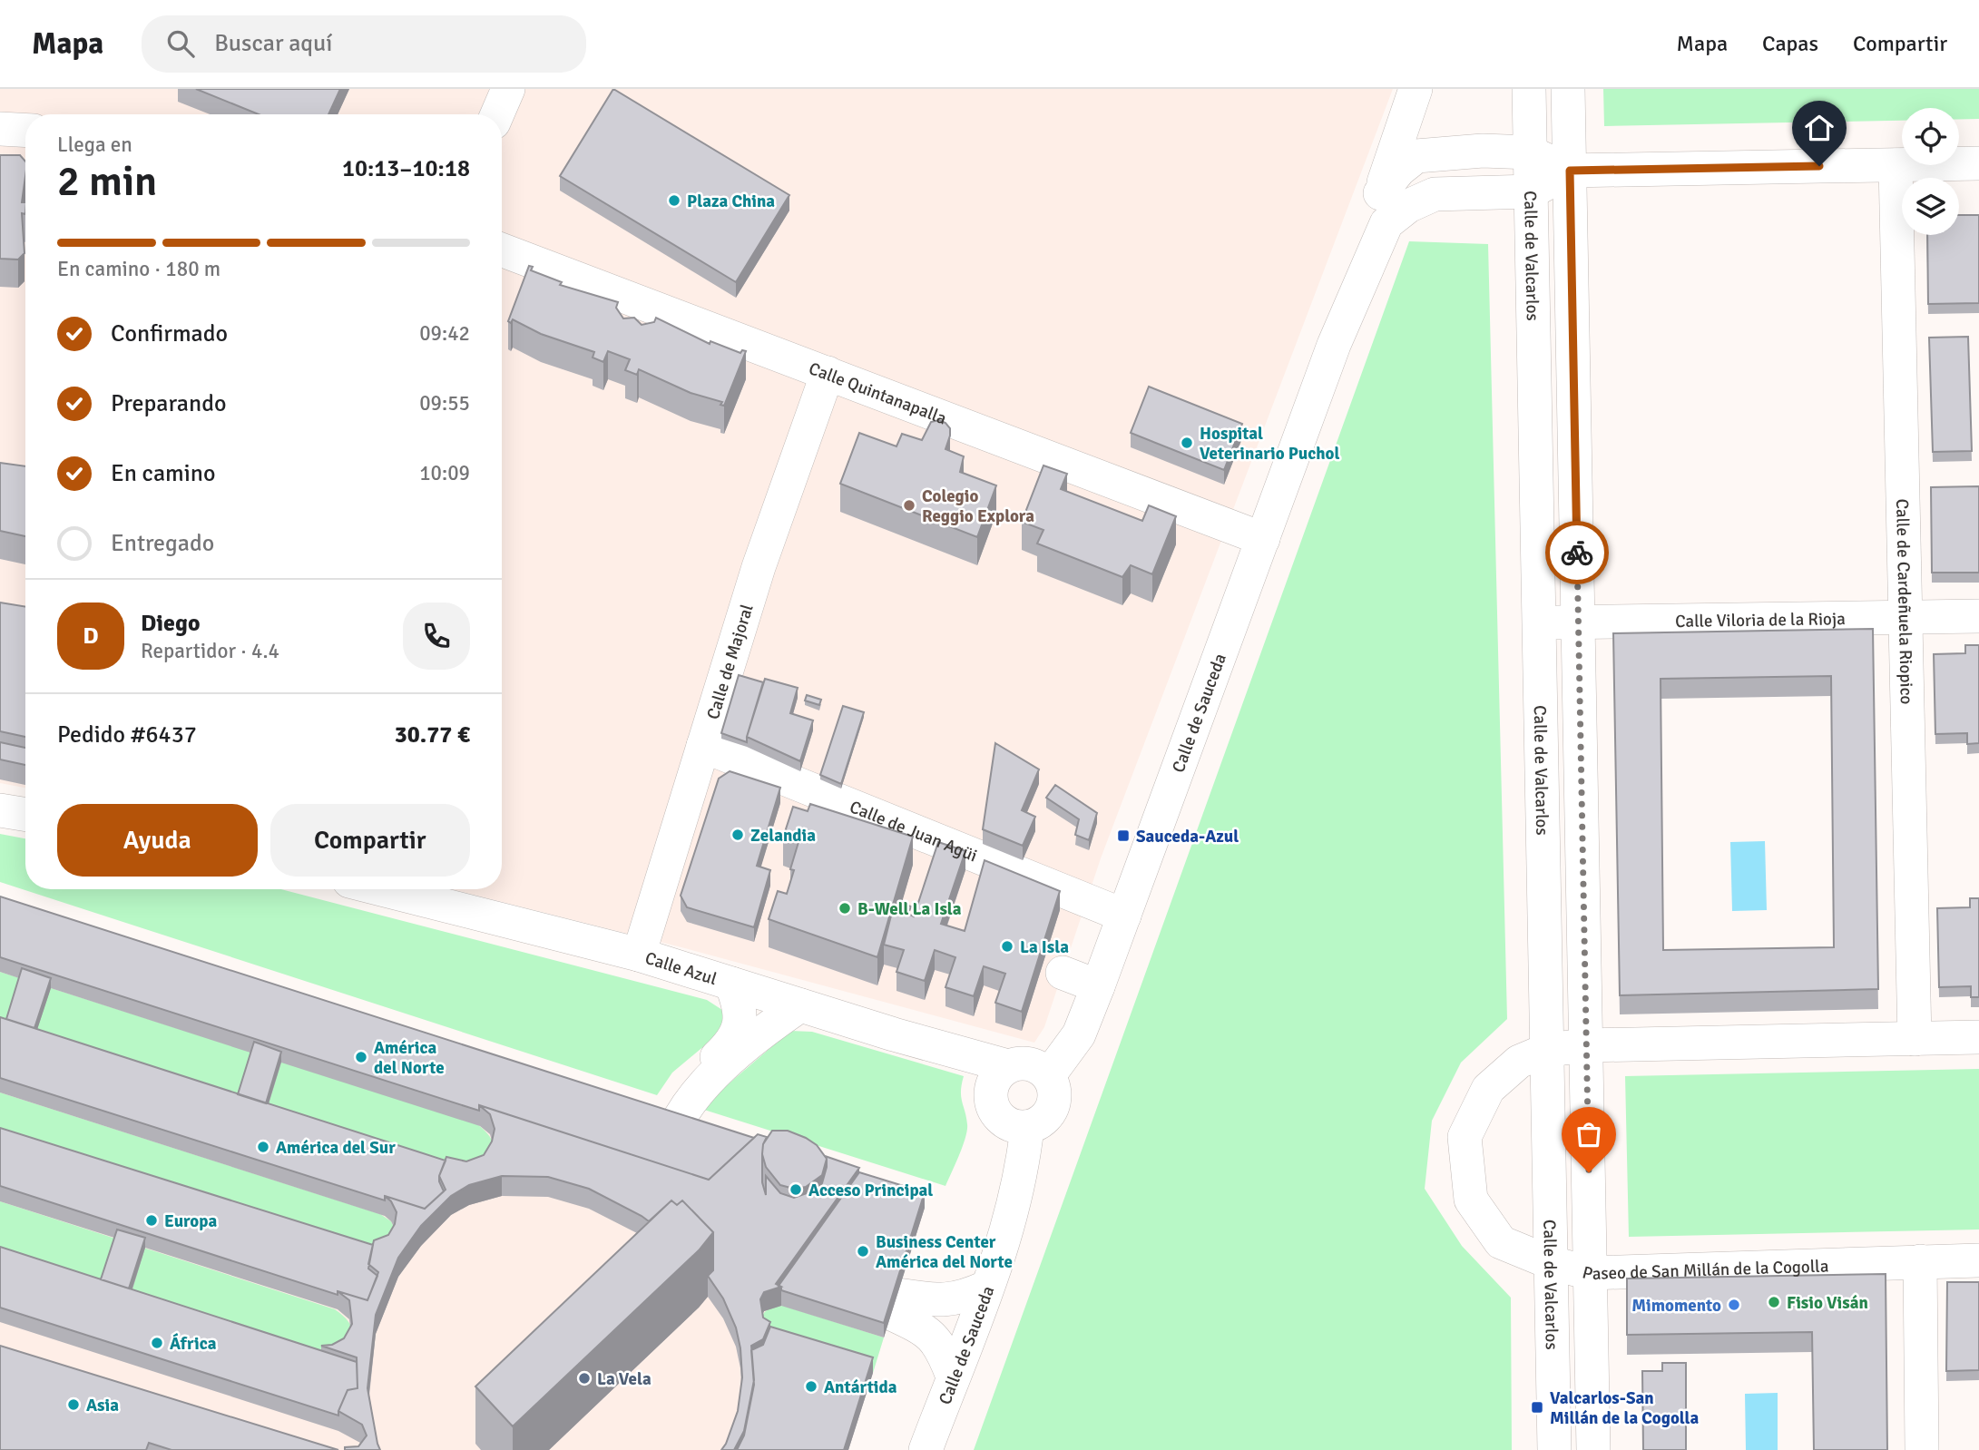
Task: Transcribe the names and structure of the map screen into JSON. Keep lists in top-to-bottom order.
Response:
{
  "streets": {
    "street": [
      "Calle de Valcarlos",
      "Calle Quintanapalla",
      "Calle de Cardeñuela Riopico",
      "Calle Viloria de la Rioja",
      "Calle de Majoral",
      "Calle de Sauceda",
      "Calle de Juan Agüi",
      "Calle Azul",
      "Paseo de San Millán de la Cogolla"
    ]
  },
  "crossings": [
    ["Calle de Valcarlos", "Calle Viloria de la Rioja"],
    ["Calle de Valcarlos", "Calle de Sauceda"],
    ["Calle de Valcarlos", "Paseo de San Millán de la Cogolla"],
    ["Calle Quintanapalla", "Calle de Majoral"],
    ["Calle Quintanapalla", "Calle de Sauceda"],
    ["Calle de Cardeñuela Riopico", "Calle Viloria de la Rioja"],
    ["Calle de Cardeñuela Riopico", "Paseo de San Millán de la Cogolla"],
    ["Calle de Majoral", "Calle de Juan Agüi"],
    ["Calle de Majoral", "Calle Azul"],
    ["Calle de Sauceda", "Calle de Juan Agüi"],
    ["Calle de Sauceda", "Calle Azul"]
  ],
  "places": {
    "other": [
      "Plaza China",
      "Hospital Veterinario Puchol",
      "Colegio Reggio Explora",
      "Zelandia",
      "B-Well La Isla",
      "La Isla",
      "América del Norte",
      "América del Sur",
      "Acceso Principal",
      "Europa",
      "Business Center América del Norte",
      "Fisio Visán",
      "Mimomento",
      "África",
      "La Vela",
      "Antártida",
      "Asia"
    ],
    "transit": ["Sauceda-Azul", "Valcarlos-San Millán de la Cogolla"]
  },
  "page": {
    "header": "Mapa",
    "search": "Buscar aquí",
    "nav": ["Mapa", "Capas", "Compartir"],
    "heading": ["2 min", "Llega en", "10:13–10:18"],
    "panel": [
      "Diego",
      "Repartidor · 4.4",
      "Pedido #6437",
      "30.77 €"
    ],
    "bar": "En camino · 180 m",
    "list": [
      ["Confirmado", "09:42"],
      ["Preparando", "09:55"],
      ["En camino", "10:09"],
      "Entregado"
    ],
    "round": "D",
    "buttons": ["Ayuda", "Compartir"]
  }
}
